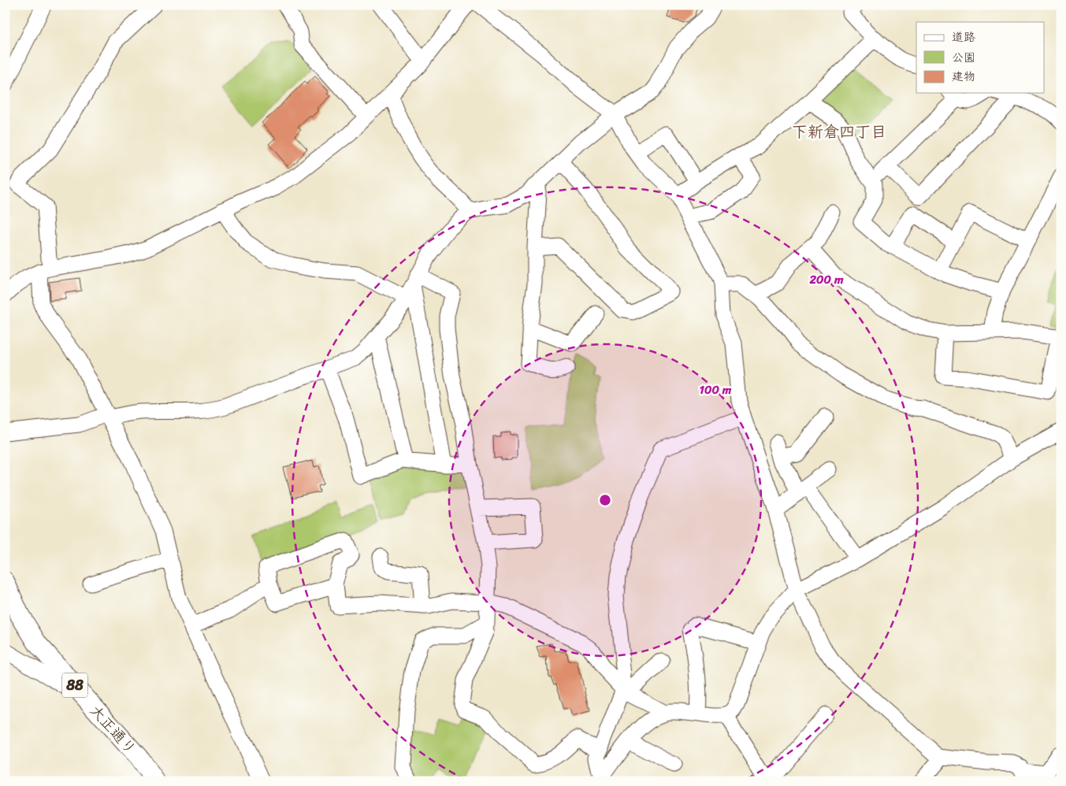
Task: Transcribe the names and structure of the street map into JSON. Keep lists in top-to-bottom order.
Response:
{
  "streets": {
    "main road": ["88", "大正通り"]
  },
  "districts": ["下新倉四丁目"],
  "legend": ["道路", "公園", "建物"],
  "rings": ["200 m", "100 m"]
}
